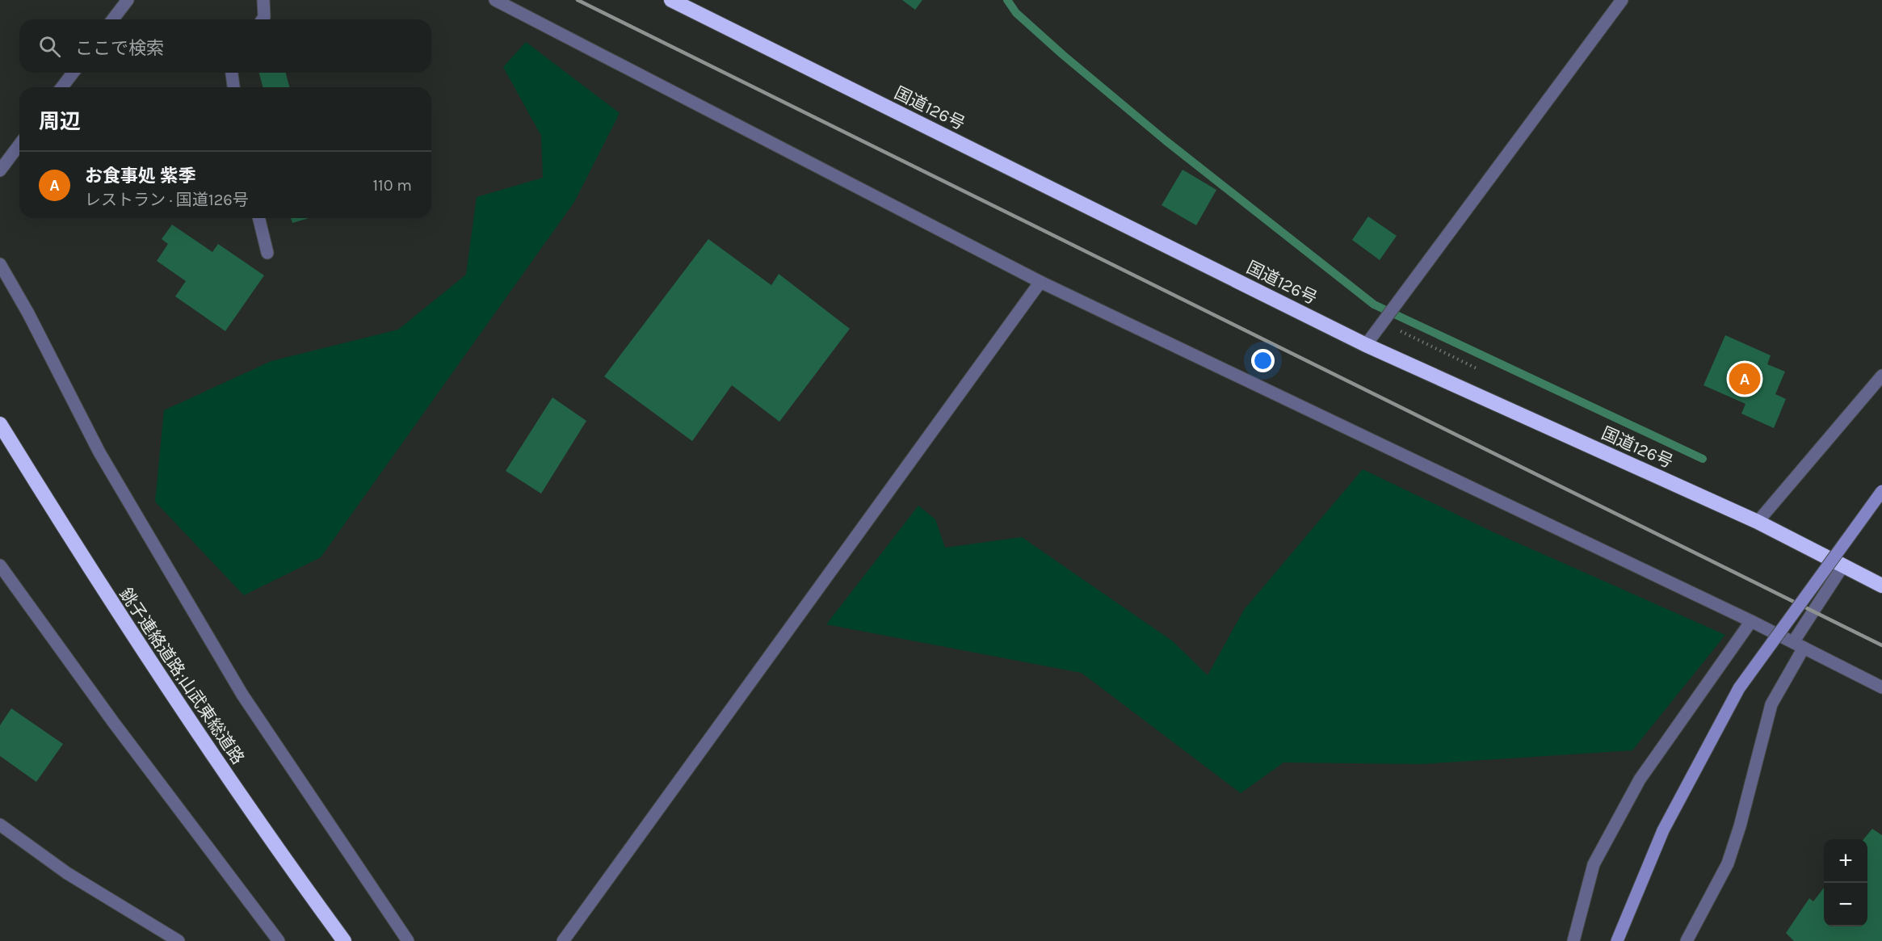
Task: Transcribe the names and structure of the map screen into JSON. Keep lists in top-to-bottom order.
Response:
{
  "streets": {
    "highway": ["国道126号", "銚子連絡道路;山武東総道路"]
  },
  "page": {
    "search": "ここで検索",
    "heading": "周辺",
    "list": [
      {
        "mark": "A",
        "name": "お食事処 紫季",
        "note": "レストラン · 国道126号",
        "value": "110 m"
      }
    ],
    "pins": "A",
    "map_buttons": ["+", "−"]
  }
}
